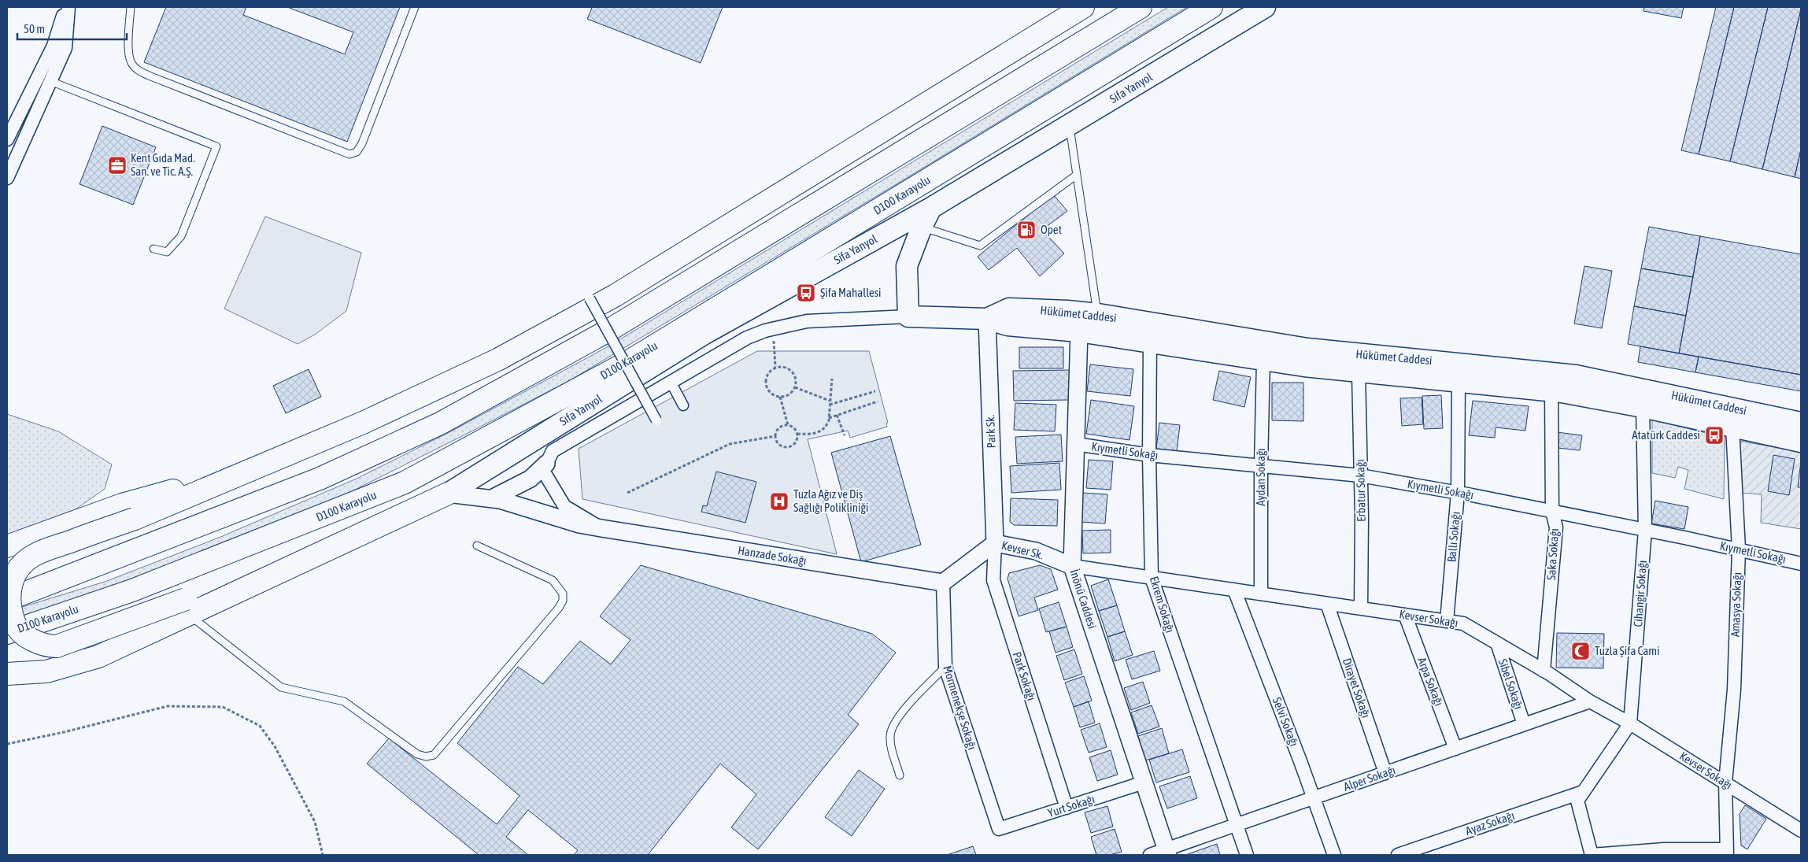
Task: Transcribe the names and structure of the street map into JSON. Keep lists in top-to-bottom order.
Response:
{
  "streets": {
    "highway": ["D100 Karayolu"],
    "main road": ["Sifa Yanyol", "Hükümet Caddesi"],
    "street": [
      "Park Sk.",
      "Kıymetli Sokağı",
      "Aydan Sokağı",
      "Erbatur Sokağı",
      "Ballı Sokağı",
      "Kevser Sk.",
      "Saka Sokağı",
      "Hanzade Sokağı",
      "Cihangir Sokağı",
      "İnönü Caddesi",
      "Ekrem Sokağı",
      "Amasya Sokağı",
      "Kevser Sokağı",
      "Park Sokağı",
      "Arpa Sokağı",
      "Sibel Sokağı",
      "Dirayet Sokağı",
      "Mormenekşe Sokağı",
      "Selvi Sokağı",
      "Alper Sokağı",
      "Yurt Sokağı",
      "Ayaz Sokağı"
    ]
  },
  "crossings": [
    ["Sifa Yanyol", "Hanzade Sokağı"],
    ["Hükümet Caddesi", "Park Sk."],
    ["Hükümet Caddesi", "Aydan Sokağı"],
    ["Hükümet Caddesi", "Erbatur Sokağı"],
    ["Hükümet Caddesi", "Ballı Sokağı"],
    ["Hükümet Caddesi", "Saka Sokağı"],
    ["Hükümet Caddesi", "Cihangir Sokağı"],
    ["Hükümet Caddesi", "İnönü Caddesi"],
    ["Hükümet Caddesi", "Ekrem Sokağı"],
    ["Hükümet Caddesi", "Amasya Sokağı"],
    ["Park Sk.", "Kevser Sk."],
    ["Park Sk.", "Park Sokağı"],
    ["Kıymetli Sokağı", "Aydan Sokağı"],
    ["Kıymetli Sokağı", "Erbatur Sokağı"],
    ["Kıymetli Sokağı", "Ballı Sokağı"],
    ["Kıymetli Sokağı", "Saka Sokağı"],
    ["Kıymetli Sokağı", "Cihangir Sokağı"],
    ["Kıymetli Sokağı", "İnönü Caddesi"],
    ["Kıymetli Sokağı", "Ekrem Sokağı"],
    ["Kıymetli Sokağı", "Amasya Sokağı"],
    ["Aydan Sokağı", "Kevser Sokağı"],
    ["Erbatur Sokağı", "Kevser Sokağı"],
    ["Ballı Sokağı", "Kevser Sokağı"],
    ["Kevser Sk.", "İnönü Caddesi"],
    ["Kevser Sk.", "Kevser Sokağı"],
    ["Kevser Sk.", "Park Sokağı"],
    ["Saka Sokağı", "Kevser Sokağı"],
    ["Hanzade Sokağı", "Mormenekşe Sokağı"],
    ["Cihangir Sokağı", "Kevser Sokağı"],
    ["İnönü Caddesi", "Kevser Sokağı"],
    ["İnönü Caddesi", "Alper Sokağı"],
    ["İnönü Caddesi", "Yurt Sokağı"],
    ["Ekrem Sokağı", "Kevser Sokağı"],
    ["Ekrem Sokağı", "Alper Sokağı"],
    ["Amasya Sokağı", "Kevser Sokağı"],
    ["Kevser Sokağı", "Arpa Sokağı"],
    ["Kevser Sokağı", "Sibel Sokağı"],
    ["Kevser Sokağı", "Dirayet Sokağı"],
    ["Kevser Sokağı", "Selvi Sokağı"],
    ["Kevser Sokağı", "Alper Sokağı"],
    ["Park Sokağı", "Yurt Sokağı"],
    ["Arpa Sokağı", "Alper Sokağı"],
    ["Sibel Sokağı", "Alper Sokağı"],
    ["Dirayet Sokağı", "Alper Sokağı"],
    ["Mormenekşe Sokağı", "Yurt Sokağı"],
    ["Selvi Sokağı", "Alper Sokağı"]
  ],
  "places": {
    "office": ["Kent Gıda Mad. San. ve Tic. A.Ş."],
    "fuel station": ["Opet"],
    "bus stop": ["Şifa Mahallesi", "Atatürk Caddesi"],
    "hospital": ["Tuzla Ağız ve Diş Sağlığı Polikliniği"],
    "mosque": ["Tuzla Şifa Cami"]
  },
  "scale_bar": "50 m"
}
